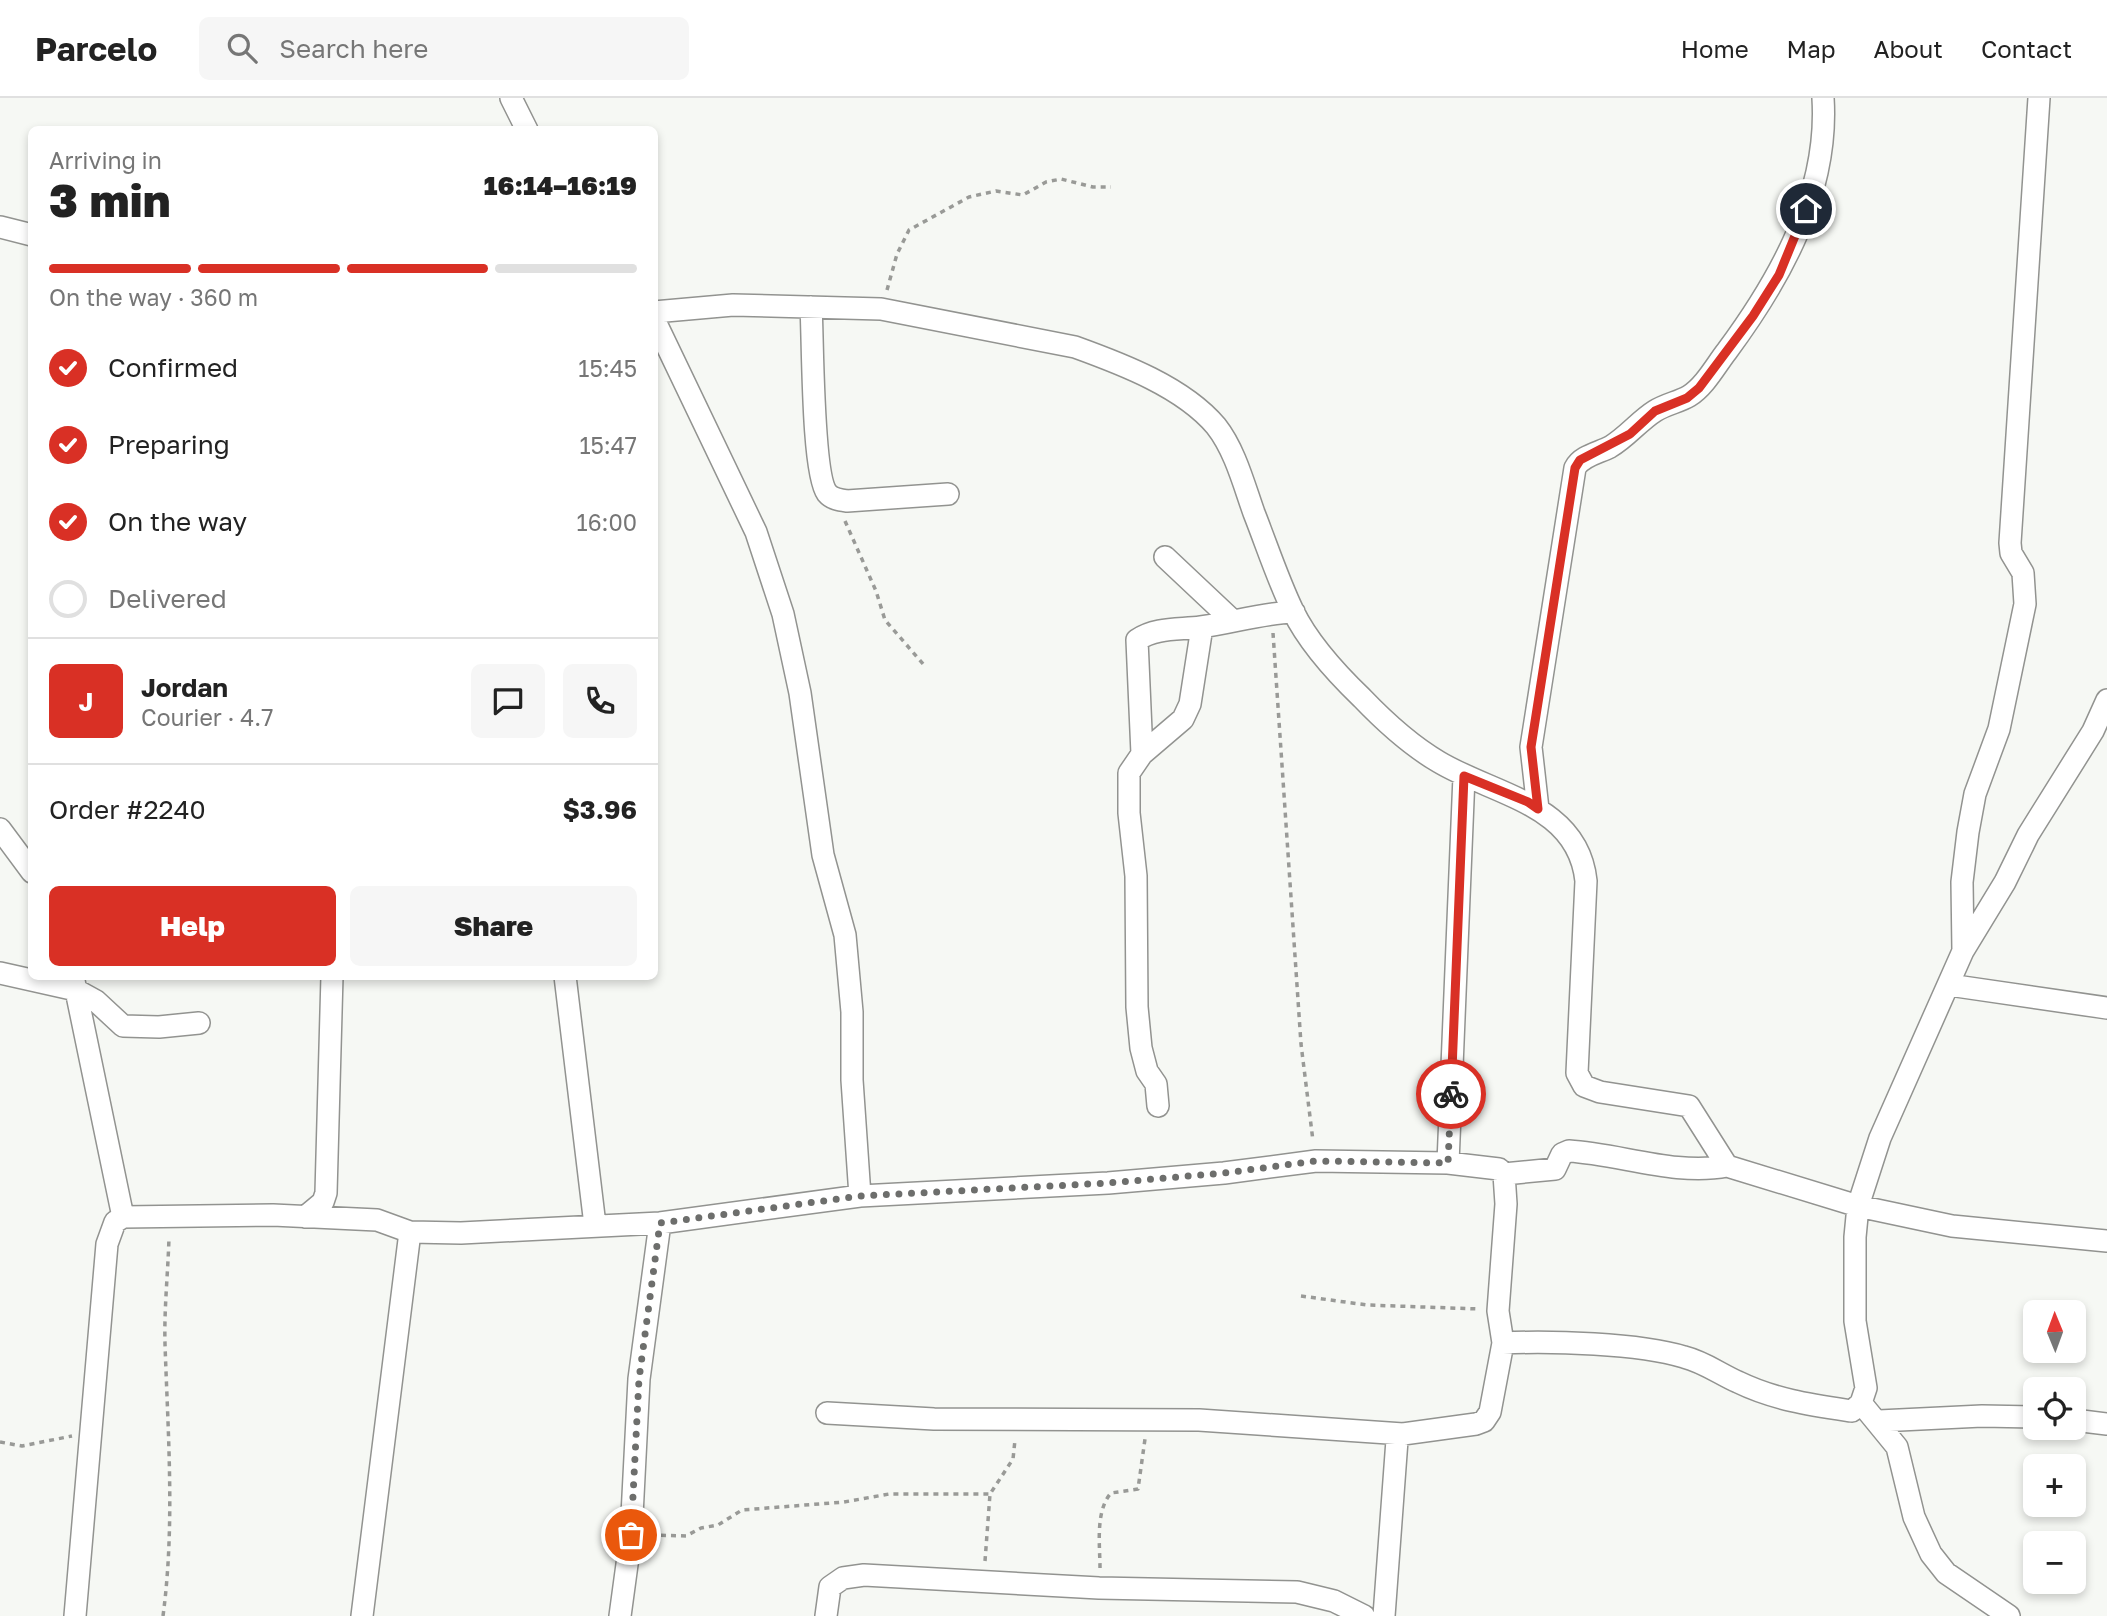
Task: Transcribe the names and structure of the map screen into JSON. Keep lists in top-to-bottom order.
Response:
{
  "north": "top",
  "page": {
    "header": "Parcelo",
    "search": "Search here",
    "nav": [
      "Home",
      "Map",
      "About",
      "Contact"
    ],
    "heading": ["3 min", "Arriving in", "16:14–16:19"],
    "panel": [
      "Jordan",
      "Courier · 4.7",
      "Order #2240",
      "$3.96"
    ],
    "bar": "On the way · 360 m",
    "list": [
      ["Confirmed", "15:45"],
      ["Preparing", "15:47"],
      ["On the way", "16:00"],
      "Delivered"
    ],
    "round": "J",
    "buttons": ["Help", "Share"],
    "map_buttons": ["+", "−"]
  }
}
